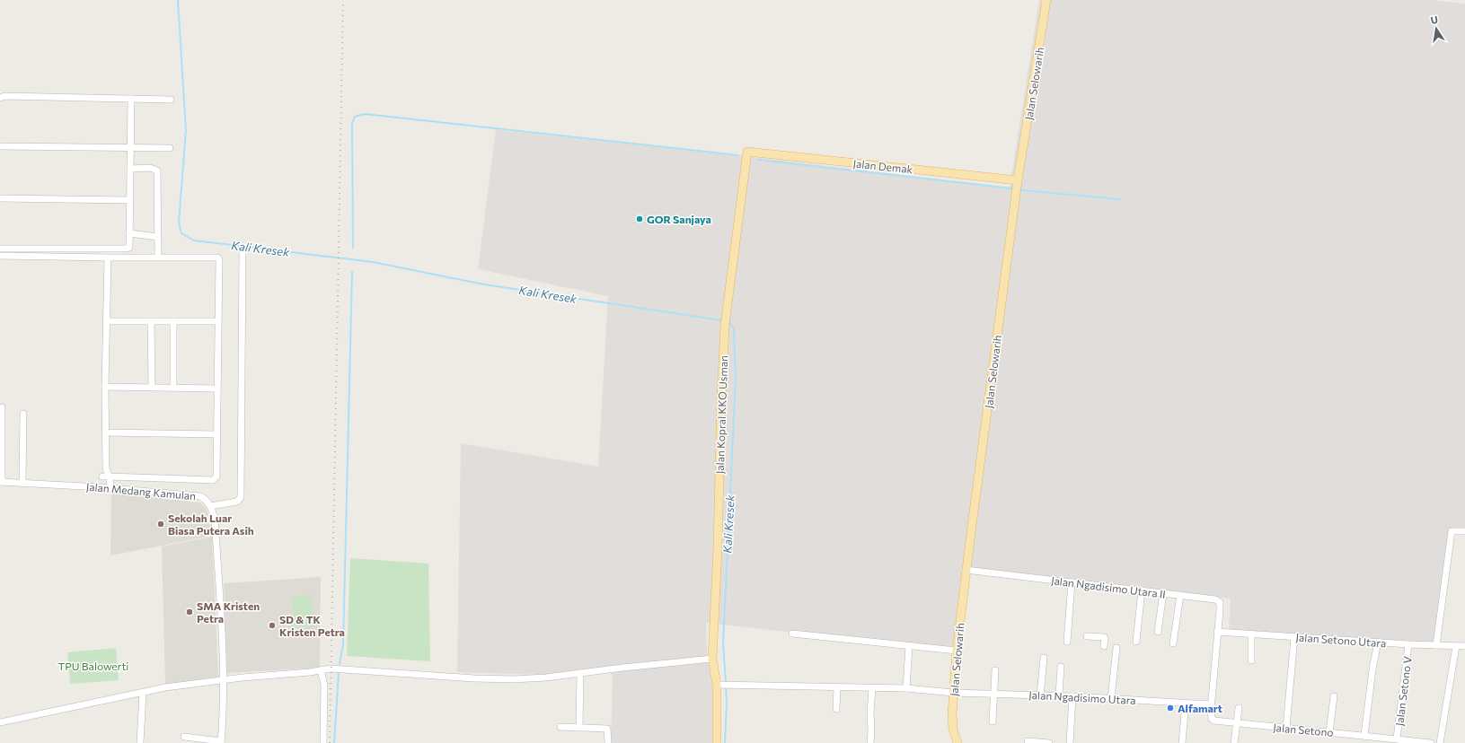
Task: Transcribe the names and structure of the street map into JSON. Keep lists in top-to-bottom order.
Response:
{
  "streets": {
    "main road": ["Jalan Selowarih", "Jalan Demak", "Jalan Kopral KKO Usman"],
    "street": [
      "Jalan Medang Kamulan",
      "Jalan Ngadisimo Utara II",
      "Jalan Setono Utara",
      "Jalan Setono V",
      "Jalan Ngadisimo Utara",
      "Jalan Setono"
    ]
  },
  "crossings": [
    ["Jalan Selowarih", "Jalan Demak"],
    ["Jalan Selowarih", "Jalan Ngadisimo Utara II"],
    ["Jalan Selowarih", "Jalan Ngadisimo Utara"],
    ["Jalan Demak", "Jalan Kopral KKO Usman"],
    ["Jalan Kopral KKO Usman", "Jalan Ngadisimo Utara"],
    ["Jalan Ngadisimo Utara II", "Jalan Setono Utara"],
    ["Jalan Setono Utara", "Jalan Setono V"],
    ["Jalan Setono V", "Jalan Setono"],
    ["Jalan Ngadisimo Utara", "Jalan Setono"]
  ],
  "water": ["Kali Kresek"],
  "parks": ["TPU Balowerti"],
  "places": [
    "GOR Sanjaya",
    "Sekolah Luar Biasa Putera Asih",
    "SMA Kristen Petra",
    "SD & TK Kristen Petra",
    "Alfamart"
  ],
  "north": "top"
}
